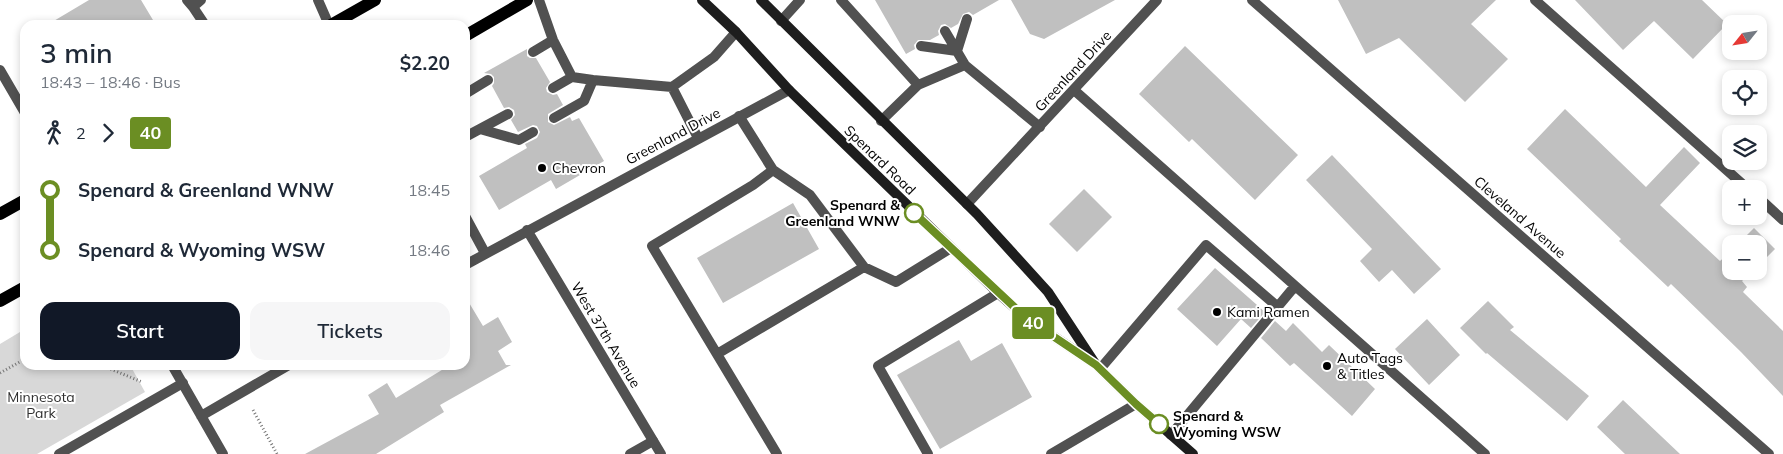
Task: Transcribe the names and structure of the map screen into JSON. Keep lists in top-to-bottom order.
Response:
{
  "streets": {
    "main road": ["Spenard Road"],
    "street": ["Greenland Drive", "Cleveland Avenue", "West 37th Avenue"]
  },
  "crossings": [
    ["Greenland Drive", "Spenard Road"],
    ["Greenland Drive", "West 37th Avenue"]
  ],
  "parks": ["Minnesota Park"],
  "places": [
    "Chevron",
    "Spenard & Greenland WNW",
    "Kami Ramen",
    "Auto Tags & Titles",
    "Spenard & Wyoming WSW"
  ],
  "lines": ["bus line 40"],
  "north": "bottom left",
  "page": {
    "on_map": "40",
    "map_buttons": ["+", "−"],
    "heading": ["3 min", "18:43 – 18:46 · Bus", "$2.20"],
    "legs": ["2", "40"],
    "list": [
      {
        "name": "Spenard & Greenland WNW",
        "value": "18:45"
      },
      {
        "name": "Spenard & Wyoming WSW",
        "value": "18:46"
      }
    ],
    "buttons": ["Start", "Tickets"]
  }
}
